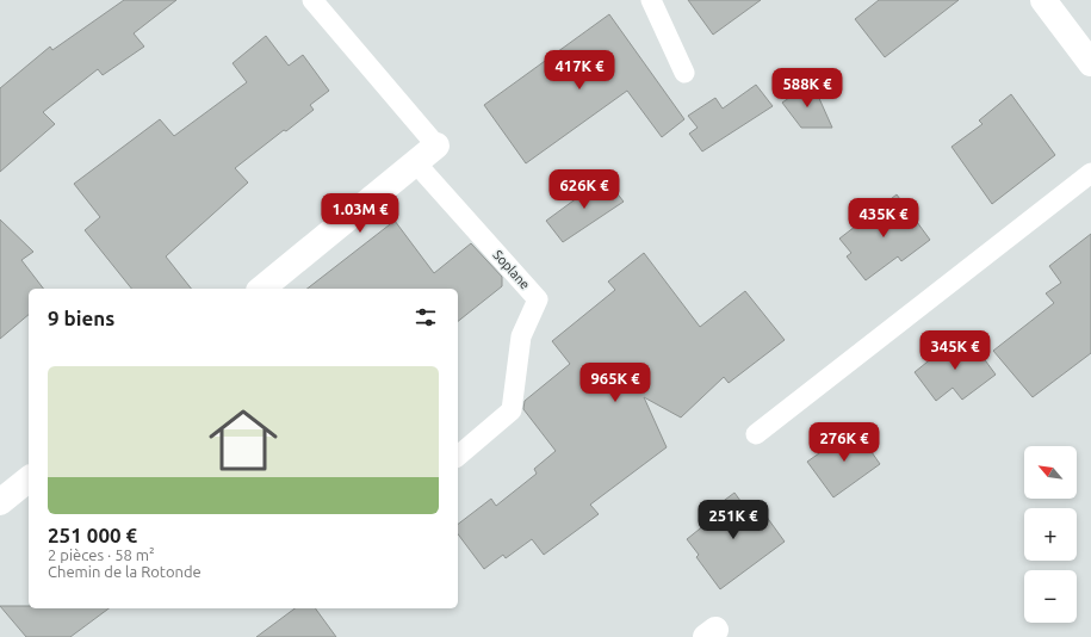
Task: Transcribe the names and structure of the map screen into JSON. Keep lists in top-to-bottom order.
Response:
{
  "streets": {
    "lane": ["Soplane"]
  },
  "north": "top left",
  "page": {
    "price": [
      "417K €",
      "588K €",
      "626K €",
      "1.03M €",
      "435K €",
      "345K €",
      "965K €",
      "276K €",
      "251K €"
    ],
    "heading": "9 biens",
    "list": [
      {
        "name": "251 000 €",
        "note": "2 pièces · 58 m² · Chemin de la Rotonde"
      }
    ],
    "map_buttons": ["+", "−"]
  }
}
